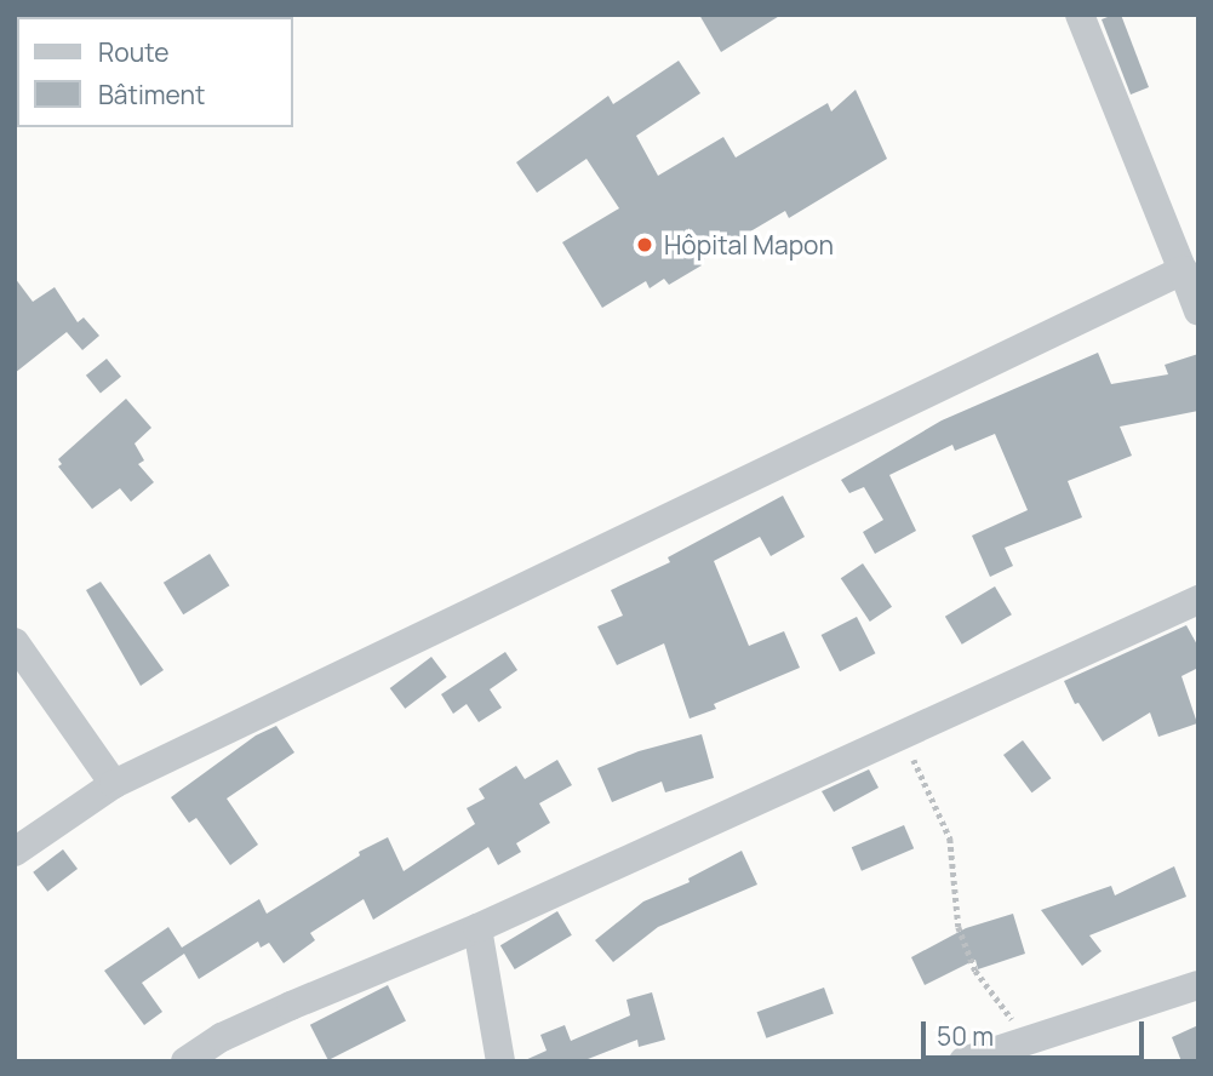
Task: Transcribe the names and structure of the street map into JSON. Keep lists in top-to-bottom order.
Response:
{
  "places": ["Hôpital Mapon"],
  "legend": ["Route", "Bâtiment"],
  "scale_bar": "50 m"
}
